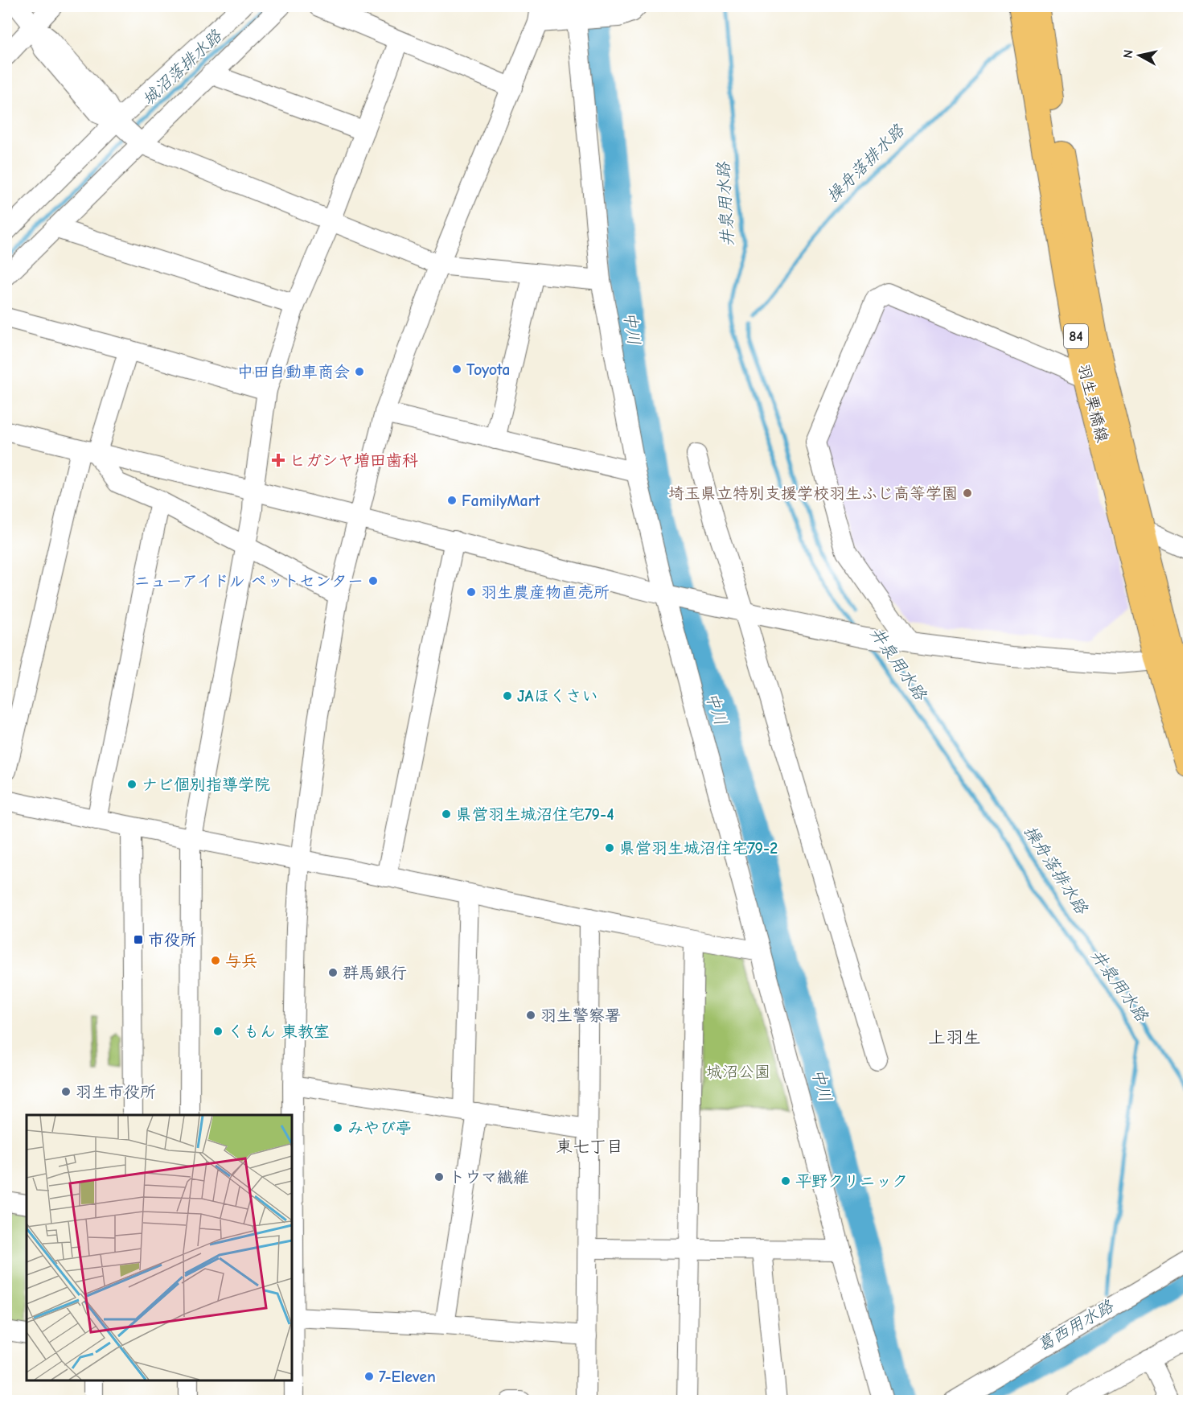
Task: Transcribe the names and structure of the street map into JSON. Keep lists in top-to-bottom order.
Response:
{
  "streets": {
    "main road": ["84", "羽生栗橋線"]
  },
  "districts": ["上羽生", "東七丁目"],
  "water": [
    "城沼落排水路",
    "操舟落排水路",
    "井泉用水路",
    "中川",
    "葛西用水路"
  ],
  "parks": ["城沼公園"],
  "places": {
    "other": [
      "Toyota",
      "中田自動車商会",
      "埼玉県立特別支援学校羽生ふじ高等学園",
      "FamilyMart",
      "ニューアイドル ペットセンター",
      "羽生農産物直売所",
      "JAほくさい",
      "ナビ個別指導学院",
      "県営羽生城沼住宅79-4",
      "県営羽生城沼住宅79-2",
      "与兵",
      "群馬銀行",
      "羽生警察署",
      "くもん 東教室",
      "羽生市役所",
      "みやび亭",
      "トウマ繊維",
      "平野クリニック",
      "7-Eleven"
    ],
    "health": ["ヒガシヤ増田歯科"],
    "transit": ["市役所"]
  },
  "north": "left"
}
